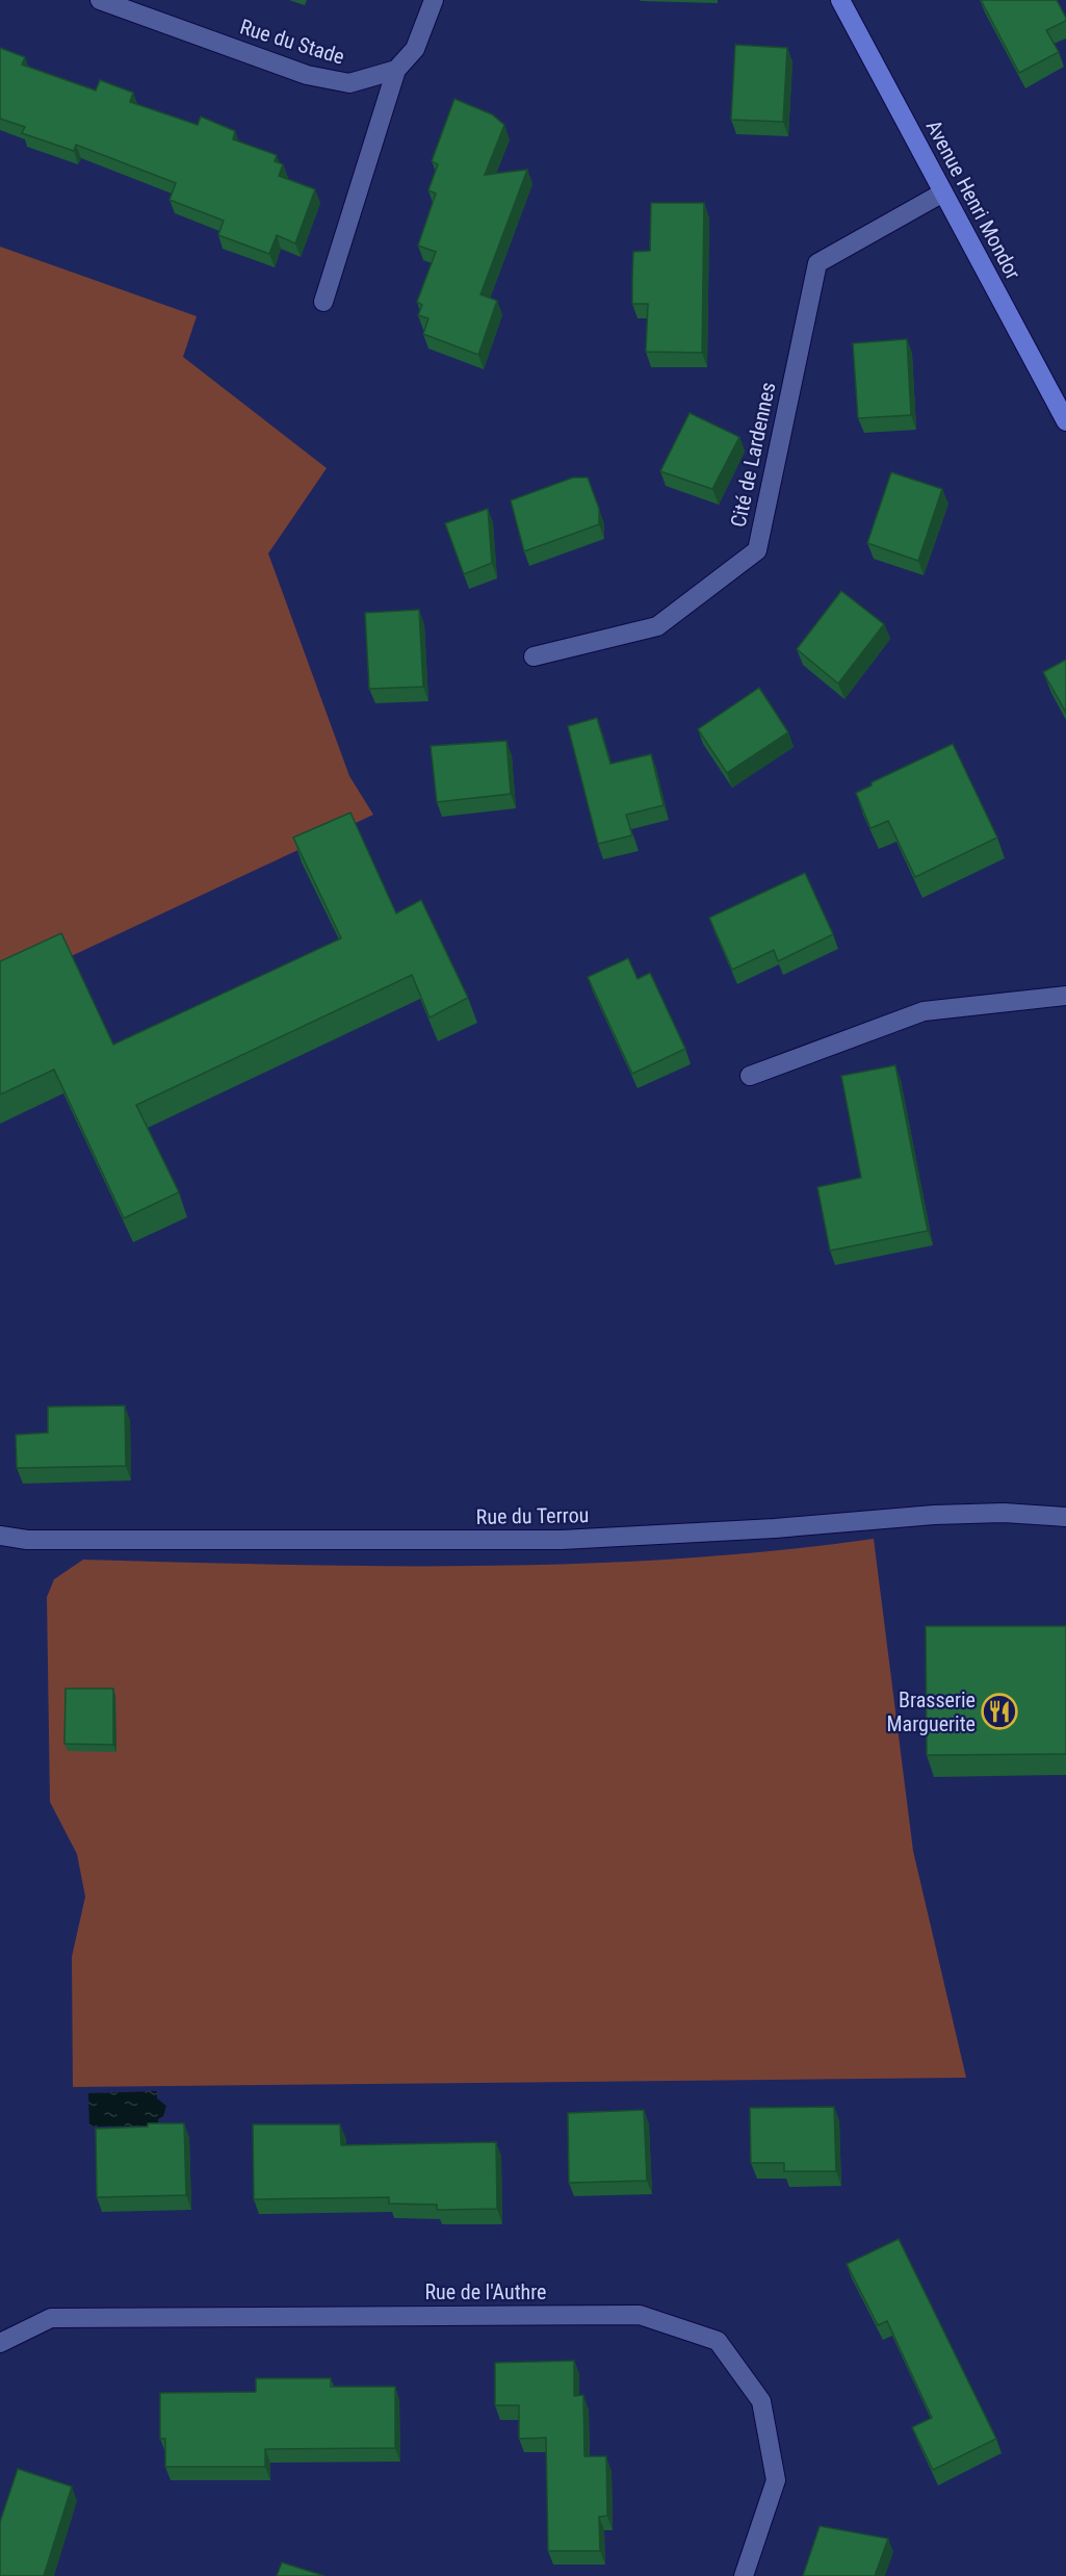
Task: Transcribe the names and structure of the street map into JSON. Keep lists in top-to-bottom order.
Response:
{
  "streets": {
    "main road": ["Avenue Henri Mondor"],
    "street": [
      "Rue du Stade",
      "Cité de Lardennes",
      "Rue du Terrou",
      "Rue de l'Authre"
    ]
  },
  "crossings": [
    ["Avenue Henri Mondor", "Cité de Lardennes"]
  ],
  "places": {
    "restaurant": ["Brasserie Marguerite"]
  }
}
